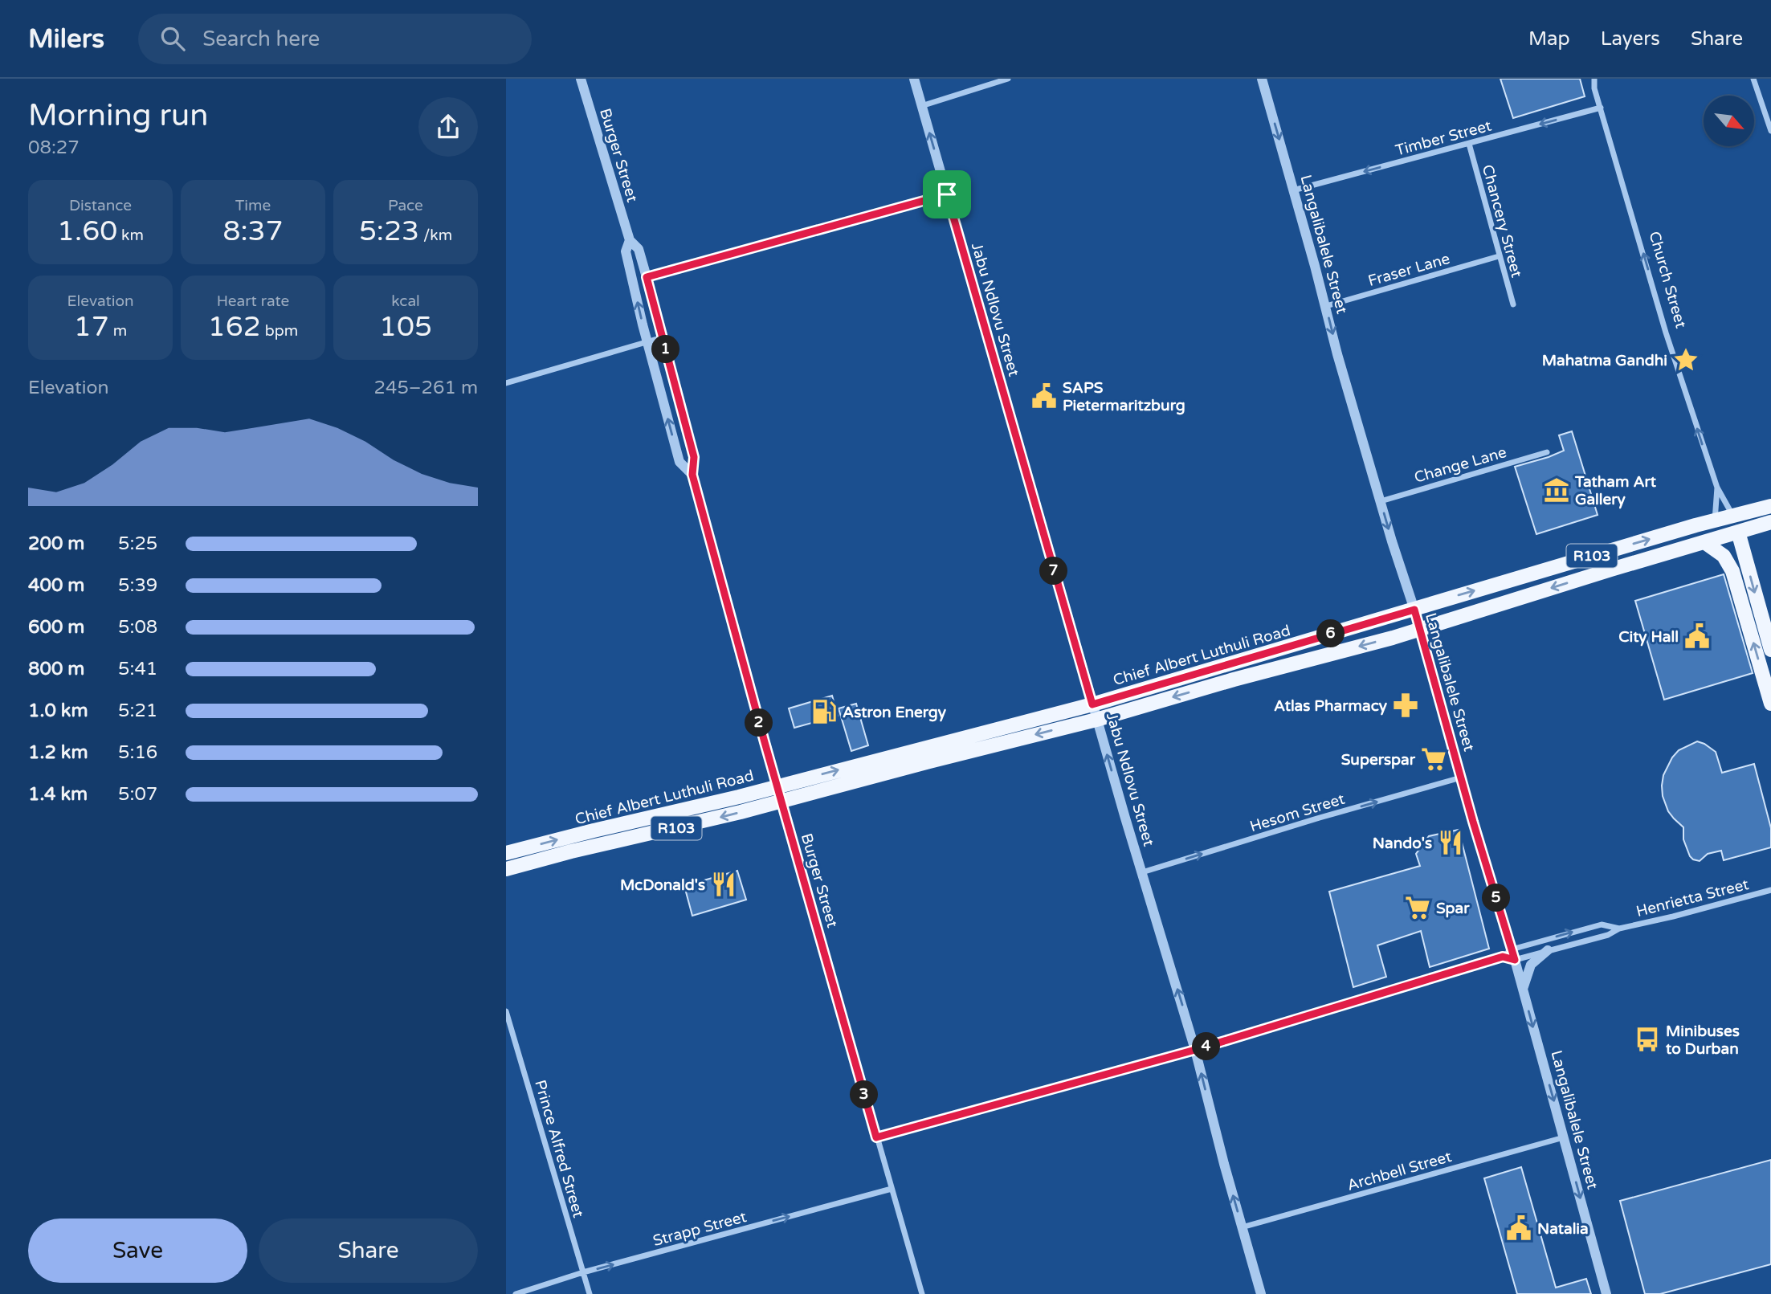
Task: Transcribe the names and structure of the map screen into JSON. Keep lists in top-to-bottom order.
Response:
{
  "streets": {
    "main road": ["R103", "Chief Albert Luthuli Road"],
    "street": [
      "Timber Street",
      "Burger Street",
      "Chancery Street",
      "Langalibalele Street",
      "Fraser Lane",
      "Church Street",
      "Jabu Ndlovu Street",
      "Change Lane",
      "Hesom Street",
      "Henrietta Street",
      "Prince Alfred Street",
      "Archbell Street",
      "Strapp Street"
    ]
  },
  "crossings": [
    ["Timber Street", "Chancery Street"],
    ["Timber Street", "Langalibalele Street"],
    ["Timber Street", "Church Street"],
    ["Burger Street", "Chief Albert Luthuli Road"],
    ["Burger Street", "Henrietta Street"],
    ["Burger Street", "Strapp Street"],
    ["Chancery Street", "Fraser Lane"],
    ["Langalibalele Street", "Fraser Lane"],
    ["Langalibalele Street", "Change Lane"],
    ["Langalibalele Street", "Chief Albert Luthuli Road"],
    ["Langalibalele Street", "Hesom Street"],
    ["Langalibalele Street", "Henrietta Street"],
    ["Langalibalele Street", "Archbell Street"],
    ["Church Street", "Chief Albert Luthuli Road"],
    ["Jabu Ndlovu Street", "Chief Albert Luthuli Road"],
    ["Jabu Ndlovu Street", "Hesom Street"],
    ["Jabu Ndlovu Street", "Henrietta Street"],
    ["Jabu Ndlovu Street", "Archbell Street"],
    ["Prince Alfred Street", "Strapp Street"]
  ],
  "one_way": [
    "Timber Street",
    "Langalibalele Street",
    "Church Street",
    "Jabu Ndlovu Street",
    "Hesom Street",
    "Strapp Street"
  ],
  "places": {
    "place": ["Mahatma Gandhi"],
    "public building": ["SAPS Pietermaritzburg", "City Hall", "Natalia"],
    "museum": ["Tatham Art Gallery"],
    "pharmacy": ["Atlas Pharmacy"],
    "fuel station": ["Astron Energy"],
    "supermarket": ["Superspar", "Spar"],
    "restaurant": ["Nando's", "McDonald's"],
    "bus stop": ["Minibuses to Durban"]
  },
  "north": "bottom right",
  "page": {
    "header": "Milers",
    "search": "Search here",
    "nav": ["Map", "Layers", "Share"],
    "heading": ["Morning run", "08:27"],
    "stats": [
      ["Distance", "1.60 km"],
      ["Time", "8:37"],
      ["Pace", "5:23 /km"],
      ["Elevation", "17 m"],
      ["Heart rate", "162 bpm"],
      ["kcal", "105"]
    ],
    "pins": [
      "1",
      "7",
      "6",
      "2",
      "5",
      "4",
      "3"
    ],
    "chart": ["Elevation", "245–261 m"],
    "list": [
      {
        "name": "200 m",
        "note": "5:25"
      },
      {
        "name": "400 m",
        "note": "5:39"
      },
      {
        "name": "600 m",
        "note": "5:08"
      },
      {
        "name": "800 m",
        "note": "5:41"
      },
      {
        "name": "1.0 km",
        "note": "5:21"
      },
      {
        "name": "1.2 km",
        "note": "5:16"
      },
      {
        "name": "1.4 km",
        "note": "5:07"
      }
    ],
    "buttons": ["Save", "Share"]
  }
}
